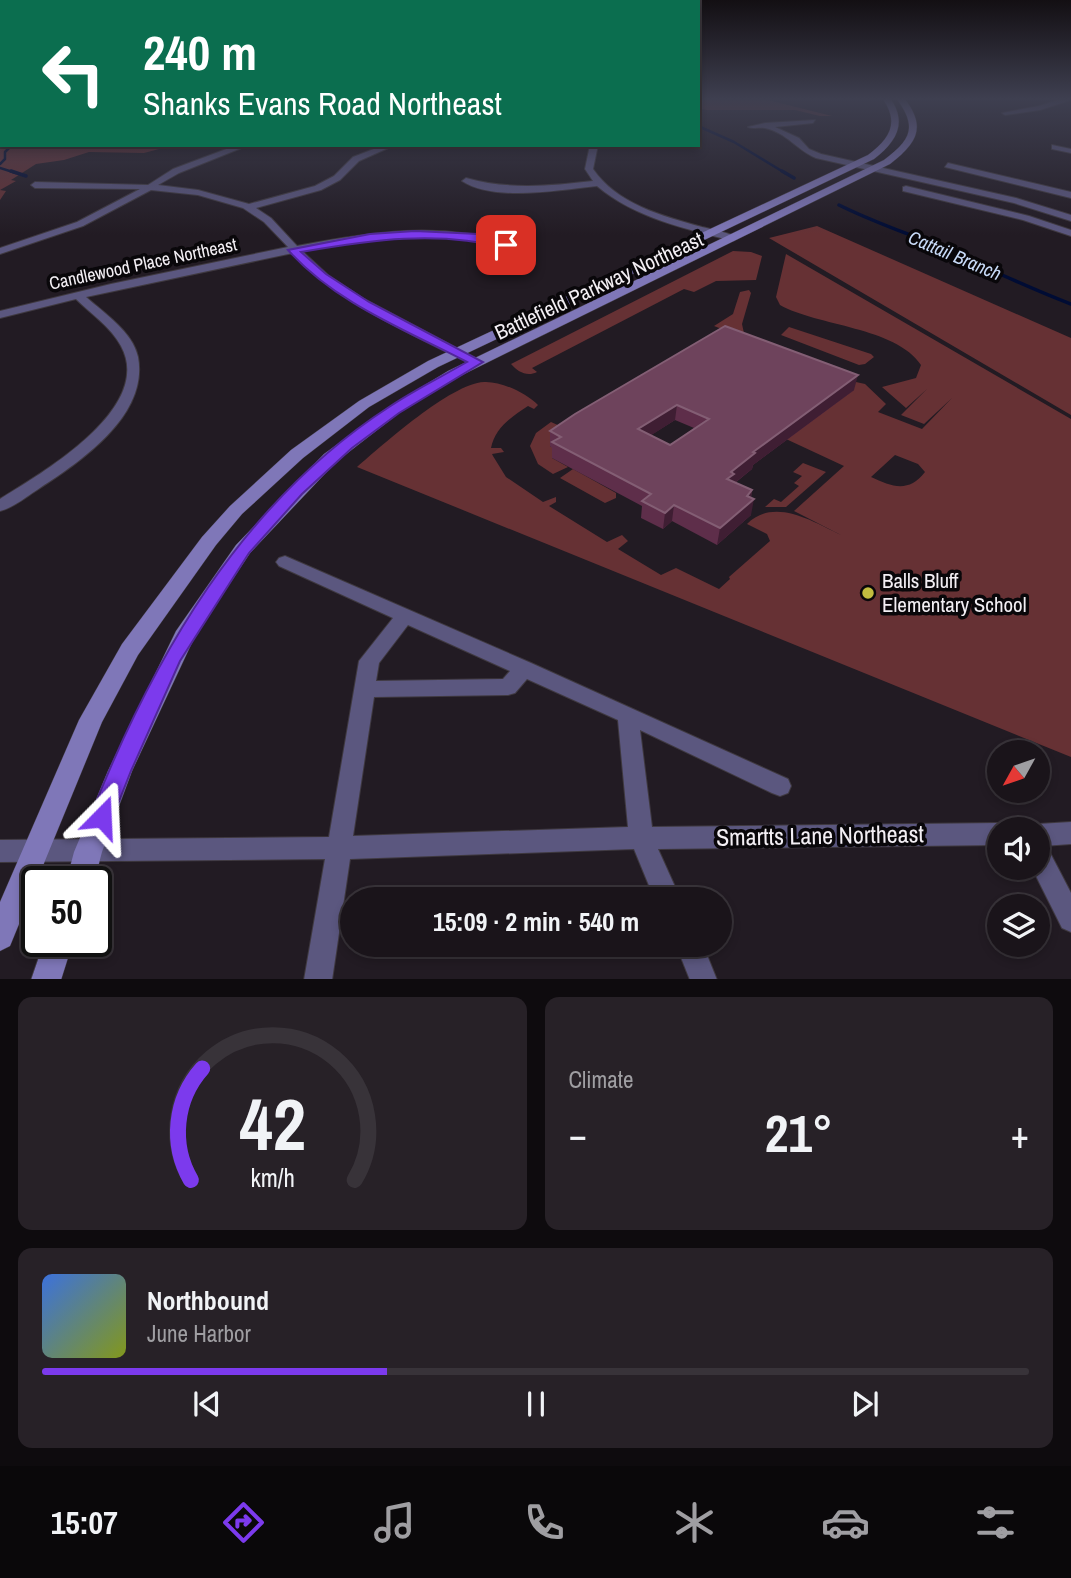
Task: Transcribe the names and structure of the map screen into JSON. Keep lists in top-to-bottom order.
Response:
{
  "streets": {
    "main road": ["Battlefield Parkway Northeast"],
    "street": ["Candlewood Place Northeast", "Smartts Lane Northeast"]
  },
  "crossings": [
    ["Battlefield Parkway Northeast", "Smartts Lane Northeast"]
  ],
  "water": ["Cattail Branch"],
  "places": ["Balls Bluff Elementary School"],
  "north": "bottom left",
  "page": {
    "turn": ["240 m", "Shanks Evans Road Northeast"],
    "limit": "50",
    "trip": "15:09 · 2 min · 540 m",
    "tile": "Climate",
    "heat": ["−", "21°", "+"],
    "song": ["Northbound", "June Harbor"],
    "tabs": "15:07",
    "gauge": ["42", "km/h"]
  }
}
